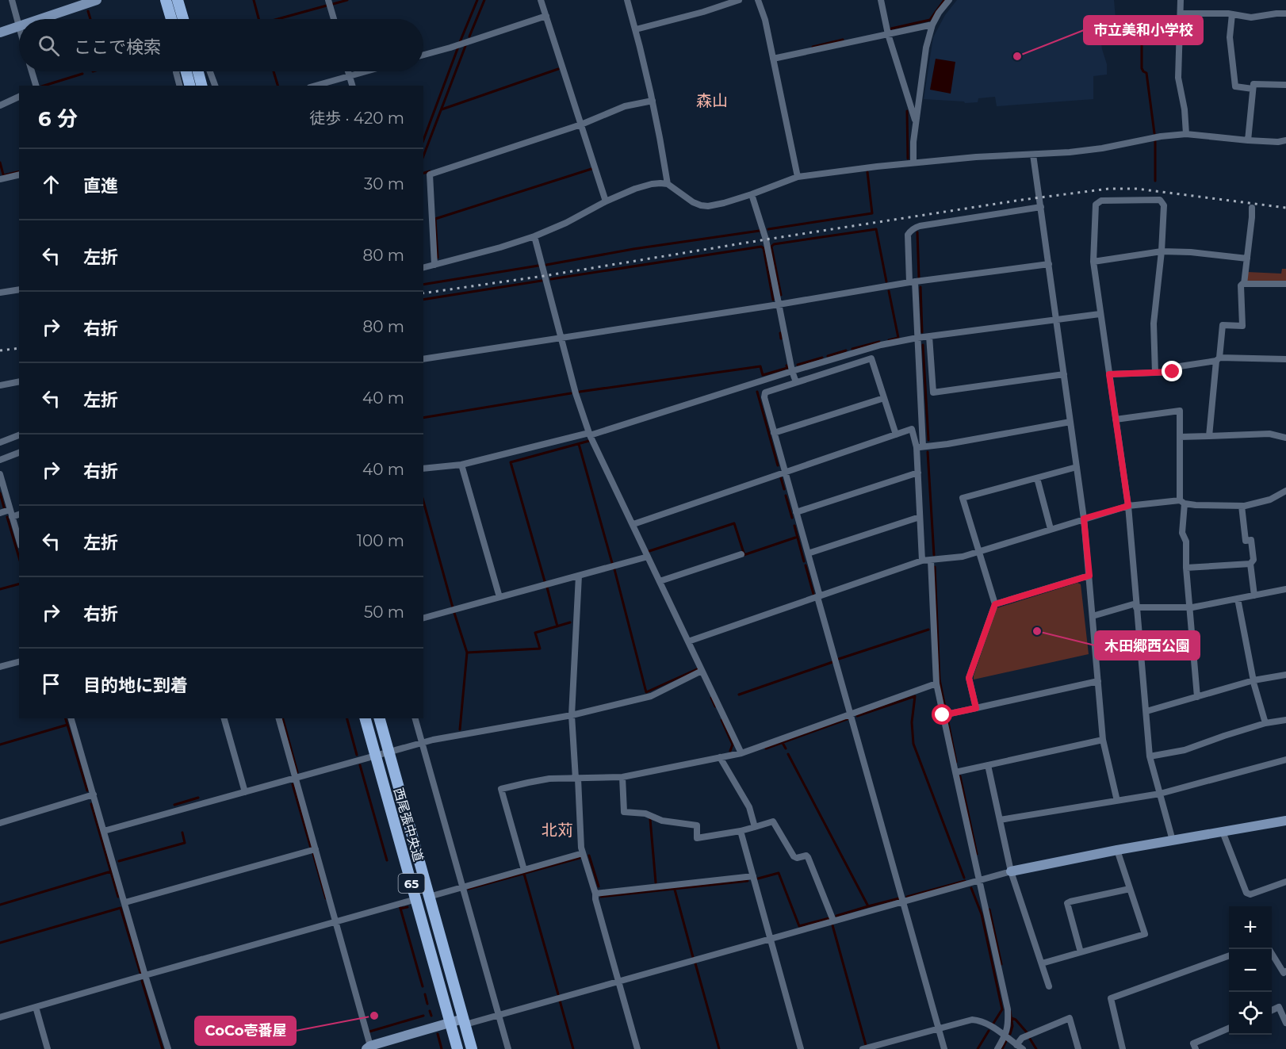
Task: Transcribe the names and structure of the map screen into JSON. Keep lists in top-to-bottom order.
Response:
{
  "streets": {
    "main road": ["西尾張中央道", "65"]
  },
  "districts": ["森山", "北苅"],
  "places": ["市立美和小学校", "木田郷西公園", "CoCo壱番屋"],
  "page": {
    "search": "ここで検索",
    "heading": ["6 分", "徒歩 · 420 m"],
    "list": [
      ["直進", "30 m"],
      ["左折", "80 m"],
      ["右折", "80 m"],
      ["左折", "40 m"],
      ["右折", "40 m"],
      ["左折", "100 m"],
      ["右折", "50 m"],
      "目的地に到着"
    ],
    "map_buttons": ["+", "−"]
  }
}
